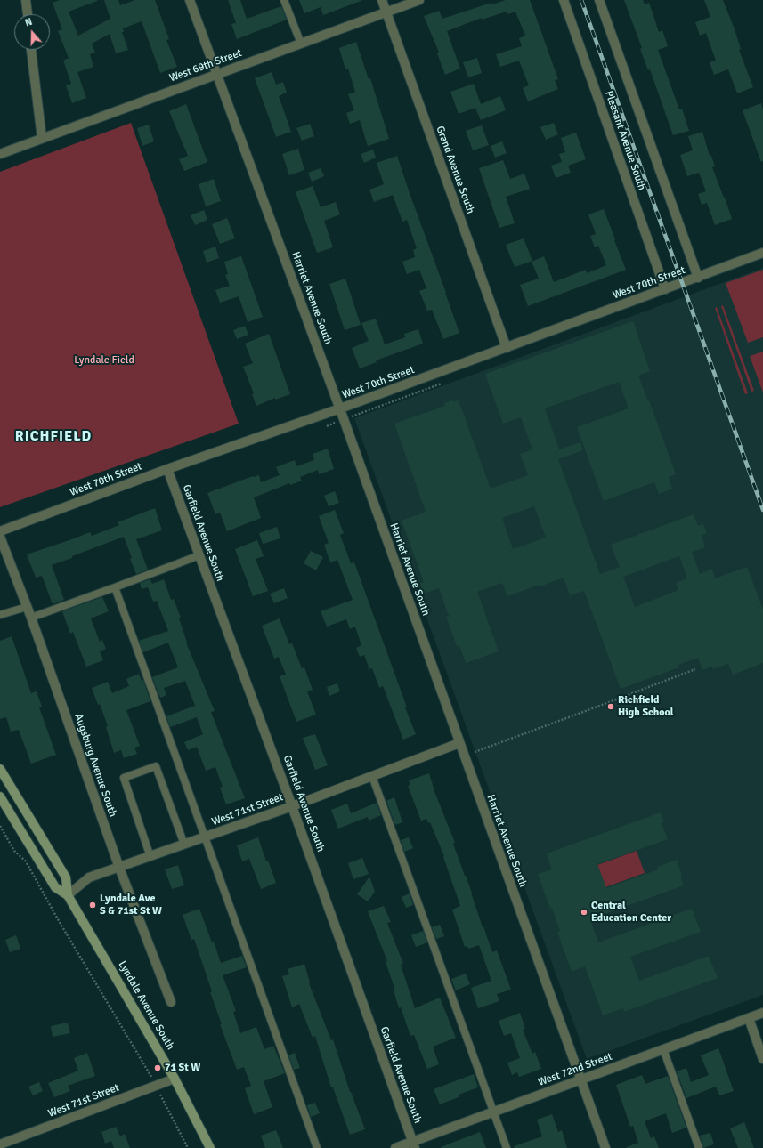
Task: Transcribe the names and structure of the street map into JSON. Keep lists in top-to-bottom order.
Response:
{
  "streets": {
    "main road": ["Lyndale Avenue South"],
    "street": [
      "West 69th Street",
      "Pleasant Avenue South",
      "Grand Avenue South",
      "West 70th Street",
      "Harriet Avenue South",
      "Garfield Avenue South",
      "Augsburg Avenue South",
      "West 71st Street",
      "West 72nd Street"
    ]
  },
  "crossings": [
    ["West 69th Street", "Grand Avenue South"],
    ["West 69th Street", "Harriet Avenue South"],
    ["Pleasant Avenue South", "West 70th Street"],
    ["Grand Avenue South", "West 70th Street"],
    ["West 70th Street", "Harriet Avenue South"],
    ["West 70th Street", "Garfield Avenue South"],
    ["Harriet Avenue South", "West 71st Street"],
    ["Harriet Avenue South", "West 72nd Street"],
    ["Garfield Avenue South", "West 71st Street"],
    ["Garfield Avenue South", "West 72nd Street"],
    ["Augsburg Avenue South", "West 71st Street"],
    ["West 71st Street", "Lyndale Avenue South"]
  ],
  "districts": ["RICHFIELD"],
  "parks": ["Lyndale Field"],
  "places": [
    "Richfield High School",
    "Lyndale Ave S & 71st St W",
    "Central Education Center",
    "71 St W"
  ],
  "north": "top"
}
